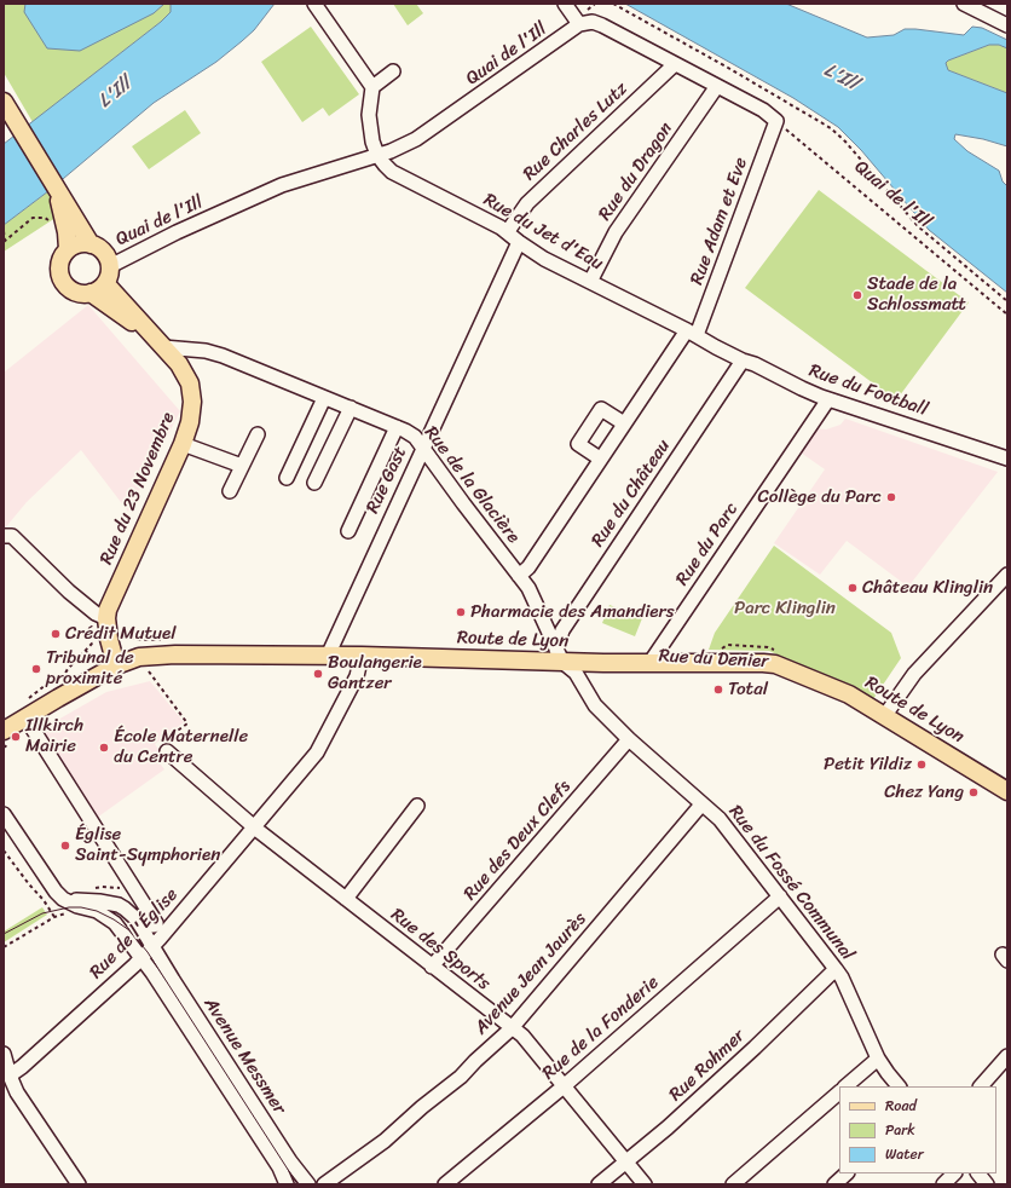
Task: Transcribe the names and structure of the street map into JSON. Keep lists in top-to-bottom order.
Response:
{
  "streets": {
    "main road": ["Rue du 23 Novembre", "Route de Lyon"],
    "street": [
      "Quai de l'Ill",
      "Rue Charles Lutz",
      "Rue du Dragon",
      "Rue Adam et Eve",
      "Rue du Jet d'Eau",
      "Rue du Football",
      "Rue Gast",
      "Rue de la Glacière",
      "Rue du Château",
      "Rue du Parc",
      "Rue des Deux Clefs",
      "Rue du Fossé Communal",
      "Rue de l'Église",
      "Rue des Sports",
      "Avenue Jean Jaurès",
      "Rue de la Fonderie",
      "Avenue Messmer",
      "Rue Rohmer"
    ]
  },
  "crossings": [
    ["Quai de l'Ill", "Rue Adam et Eve"],
    ["Quai de l'Ill", "Rue du Jet d'Eau"],
    ["Quai de l'Ill", "Rue du 23 Novembre"],
    ["Rue Charles Lutz", "Rue du Jet d'Eau"],
    ["Rue du Dragon", "Rue du Jet d'Eau"],
    ["Rue Adam et Eve", "Rue du Jet d'Eau"],
    ["Rue Adam et Eve", "Rue du Football"],
    ["Rue Adam et Eve", "Rue de la Glacière"],
    ["Rue du Jet d'Eau", "Rue du Football"],
    ["Rue du Jet d'Eau", "Rue Gast"],
    ["Rue du Football", "Rue du Château"],
    ["Rue du Football", "Rue du Parc"],
    ["Rue Gast", "Rue de la Glacière"],
    ["Rue Gast", "Route de Lyon"],
    ["Rue de la Glacière", "Rue du 23 Novembre"],
    ["Rue de la Glacière", "Rue du Château"],
    ["Rue de la Glacière", "Route de Lyon"],
    ["Rue de la Glacière", "Rue du Fossé Communal"],
    ["Rue du 23 Novembre", "Route de Lyon"],
    ["Rue du Château", "Route de Lyon"],
    ["Rue du Château", "Rue du Fossé Communal"],
    ["Rue du Parc", "Route de Lyon"],
    ["Route de Lyon", "Rue du Fossé Communal"],
    ["Route de Lyon", "Rue de l'Église"],
    ["Rue des Deux Clefs", "Rue du Fossé Communal"],
    ["Rue des Deux Clefs", "Rue des Sports"],
    ["Rue du Fossé Communal", "Avenue Jean Jaurès"],
    ["Rue du Fossé Communal", "Rue de la Fonderie"],
    ["Rue du Fossé Communal", "Rue Rohmer"],
    ["Rue de l'Église", "Rue des Sports"],
    ["Rue de l'Église", "Avenue Messmer"],
    ["Rue des Sports", "Avenue Jean Jaurès"],
    ["Rue des Sports", "Rue de la Fonderie"],
    ["Rue des Sports", "Rue Rohmer"]
  ],
  "water": ["L'Ill"],
  "parks": ["Parc Klinglin"],
  "places": [
    "Stade de la Schlossmatt",
    "Collège du Parc",
    "Château Klinglin",
    "Pharmacie des Amandiers",
    "Crédit Mutuel",
    "Tribunal de proximité",
    "Boulangerie Gantzer",
    "Total",
    "Illkirch Mairie",
    "École Maternelle du Centre",
    "Petit Yildiz",
    "Chez Yang",
    "Église Saint-Symphorien"
  ],
  "legend": ["Road", "Park", "Water"]
}
